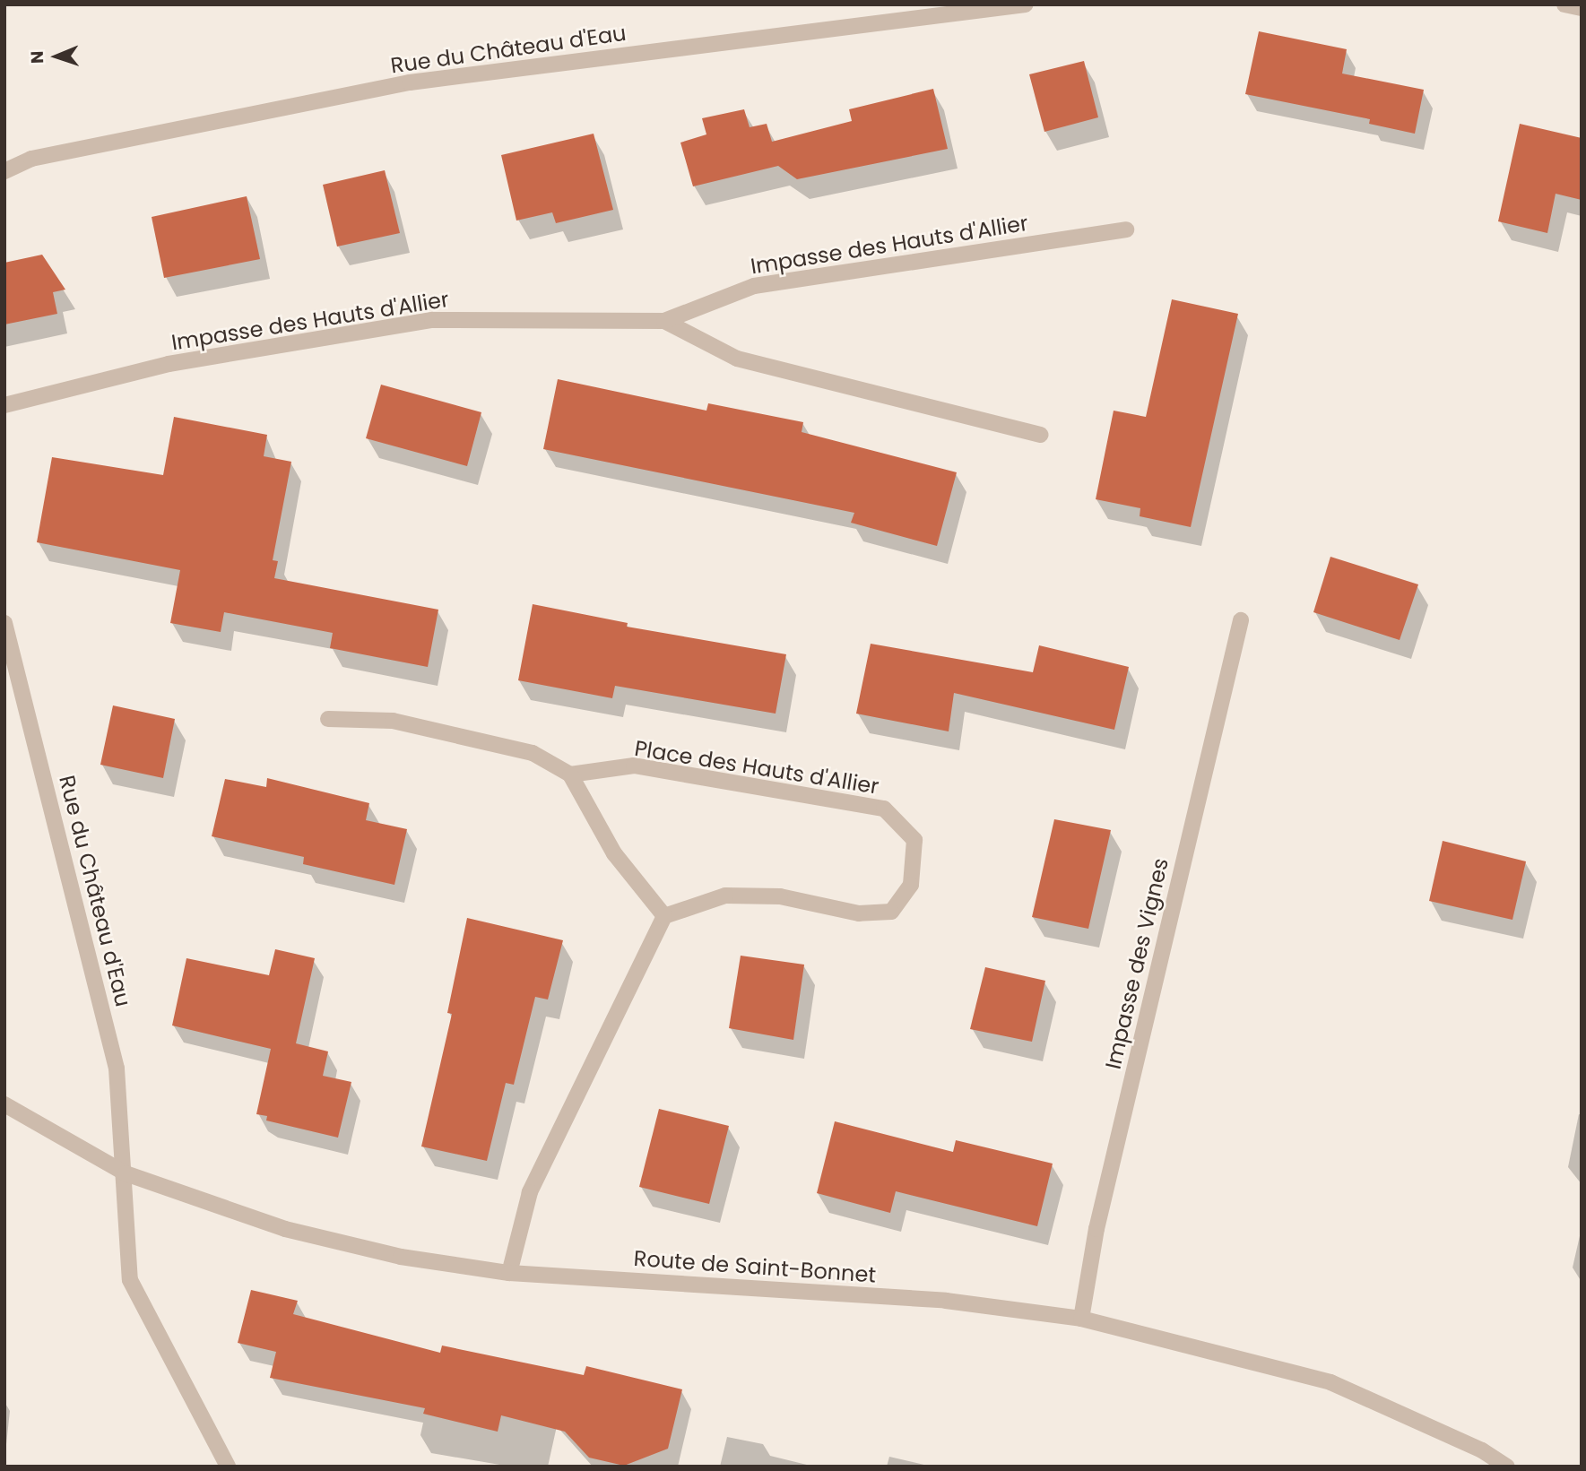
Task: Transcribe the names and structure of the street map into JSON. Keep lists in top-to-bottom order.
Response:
{
  "streets": {
    "street": [
      "Rue du Château d'Eau",
      "Impasse des Hauts d'Allier",
      "Place des Hauts d'Allier",
      "Impasse des Vignes",
      "Route de Saint-Bonnet"
    ]
  },
  "crossings": [
    ["Rue du Château d'Eau", "Route de Saint-Bonnet"],
    ["Impasse des Vignes", "Route de Saint-Bonnet"]
  ],
  "north": "left"
}
